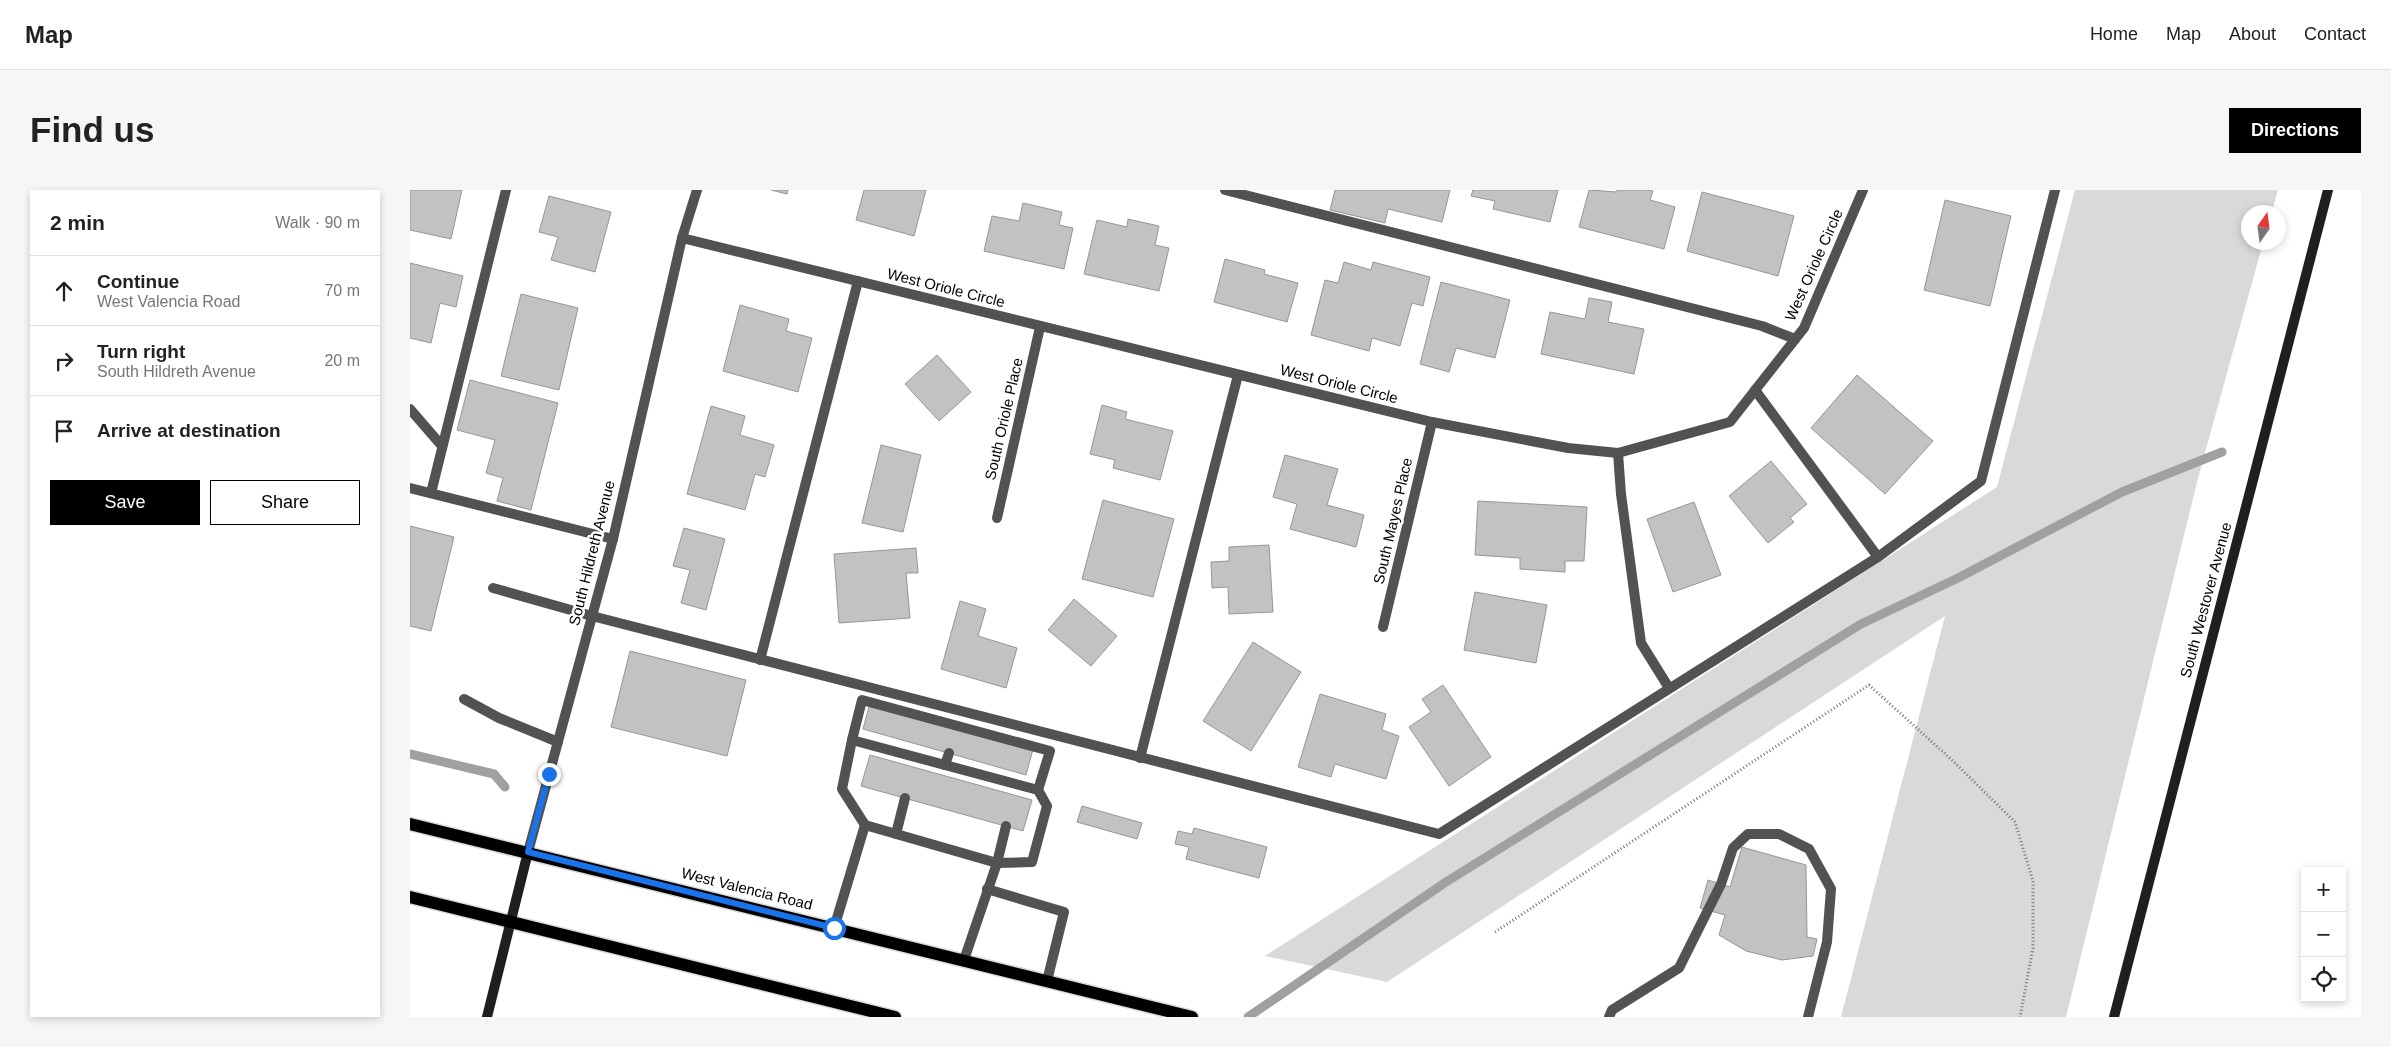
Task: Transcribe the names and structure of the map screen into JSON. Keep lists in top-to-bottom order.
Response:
{
  "streets": {
    "main road": ["West Valencia Road"],
    "street": [
      "West Oriole Circle",
      "South Oriole Place",
      "South Mayes Place",
      "South Hildreth Avenue",
      "South Westover Avenue"
    ]
  },
  "crossings": [
    ["West Oriole Circle", "South Oriole Place"],
    ["West Oriole Circle", "South Mayes Place"],
    ["West Oriole Circle", "South Hildreth Avenue"],
    ["South Hildreth Avenue", "West Valencia Road"]
  ],
  "north": "top",
  "page": {
    "header": "Map",
    "nav": [
      "Home",
      "Map",
      "About",
      "Contact"
    ],
    "buttons": [
      "Directions",
      ["Save", "Share"]
    ],
    "title": "Find us",
    "heading": ["2 min", "Walk · 90 m"],
    "list": [
      ["Continue", "West Valencia Road", "70 m"],
      ["Turn right", "South Hildreth Avenue", "20 m"],
      "Arrive at destination"
    ],
    "map_buttons": ["+", "−"]
  }
}
